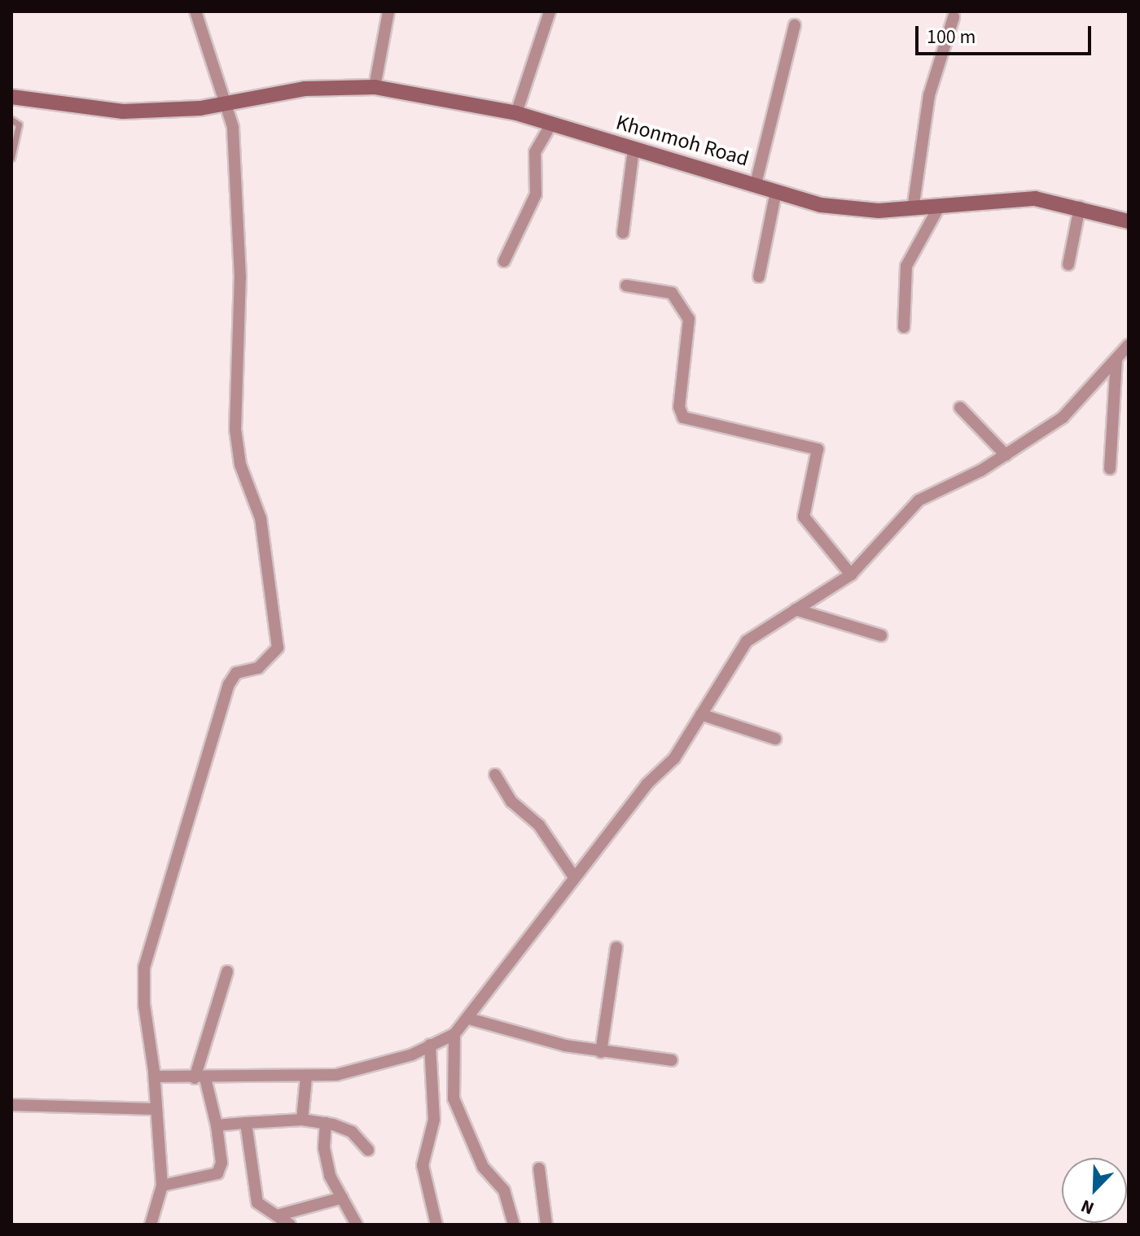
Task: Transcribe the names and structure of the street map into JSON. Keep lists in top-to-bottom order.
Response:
{
  "streets": {
    "main road": ["Khonmoh Road"]
  },
  "scale_bar": "100 m",
  "north": "bottom left"
}
